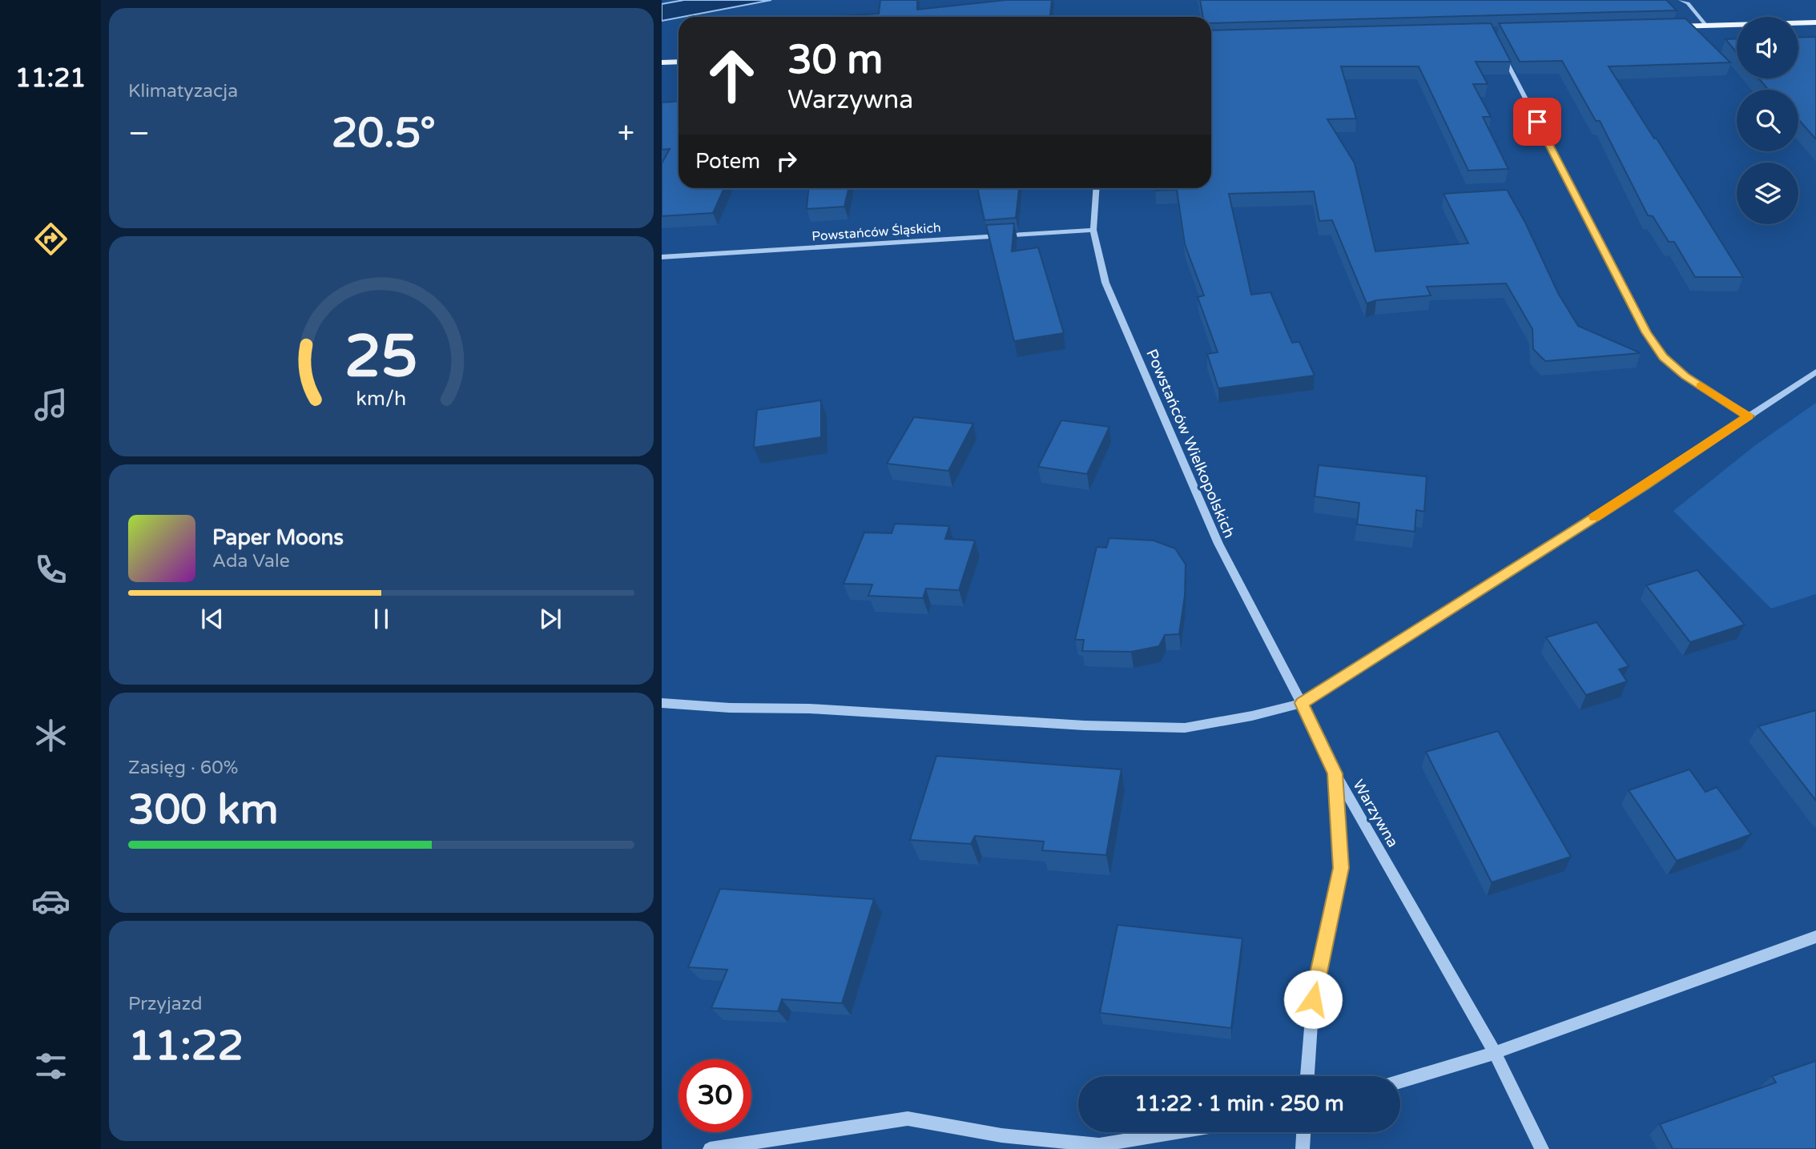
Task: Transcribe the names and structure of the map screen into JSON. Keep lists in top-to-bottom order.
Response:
{
  "streets": {
    "street": ["Powstańców Śląskich", "Powstańców Wielkopolskich", "Warzywna"]
  },
  "crossings": [
    ["Powstańców Śląskich", "Powstańców Wielkopolskich"],
    ["Powstańców Wielkopolskich", "Warzywna"]
  ],
  "page": {
    "tabs": "11:21",
    "tile": [
      "Klimatyzacja",
      ["Zasięg · 60%", "300 km"],
      ["Przyjazd", "11:22"]
    ],
    "turn": ["30 m", "Warzywna"],
    "heat": ["−", "20.5°", "+"],
    "then": "Potem",
    "song": ["Paper Moons", "Ada Vale"],
    "limit": "30",
    "trip": "11:22 · 1 min · 250 m",
    "gauge": ["25", "km/h"]
  }
}
